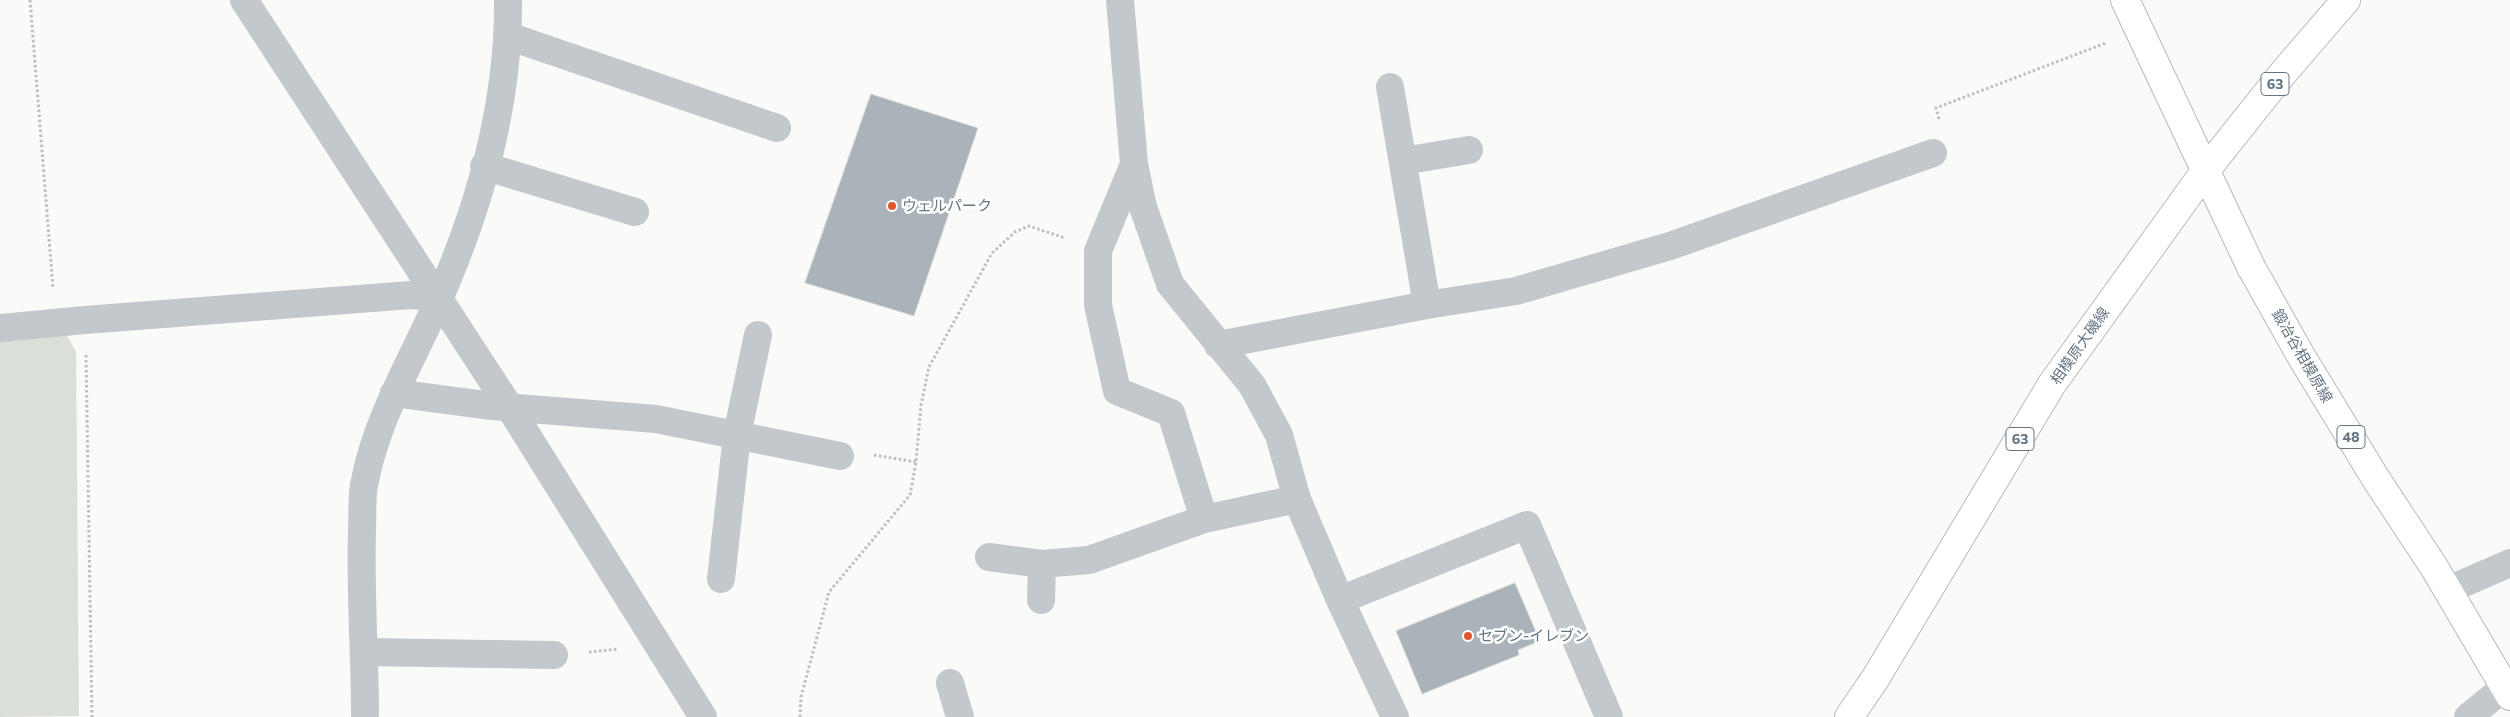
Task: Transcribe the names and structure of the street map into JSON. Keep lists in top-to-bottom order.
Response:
{
  "streets": {
    "main road": [
      "63",
      "相模原大磯線",
      "鍛冶谷相模原線",
      "48"
    ]
  },
  "crossings": [
    ["相模原大磯線", "鍛冶谷相模原線"]
  ],
  "places": ["ウェルパーク", "セブン-イレブン"]
}
